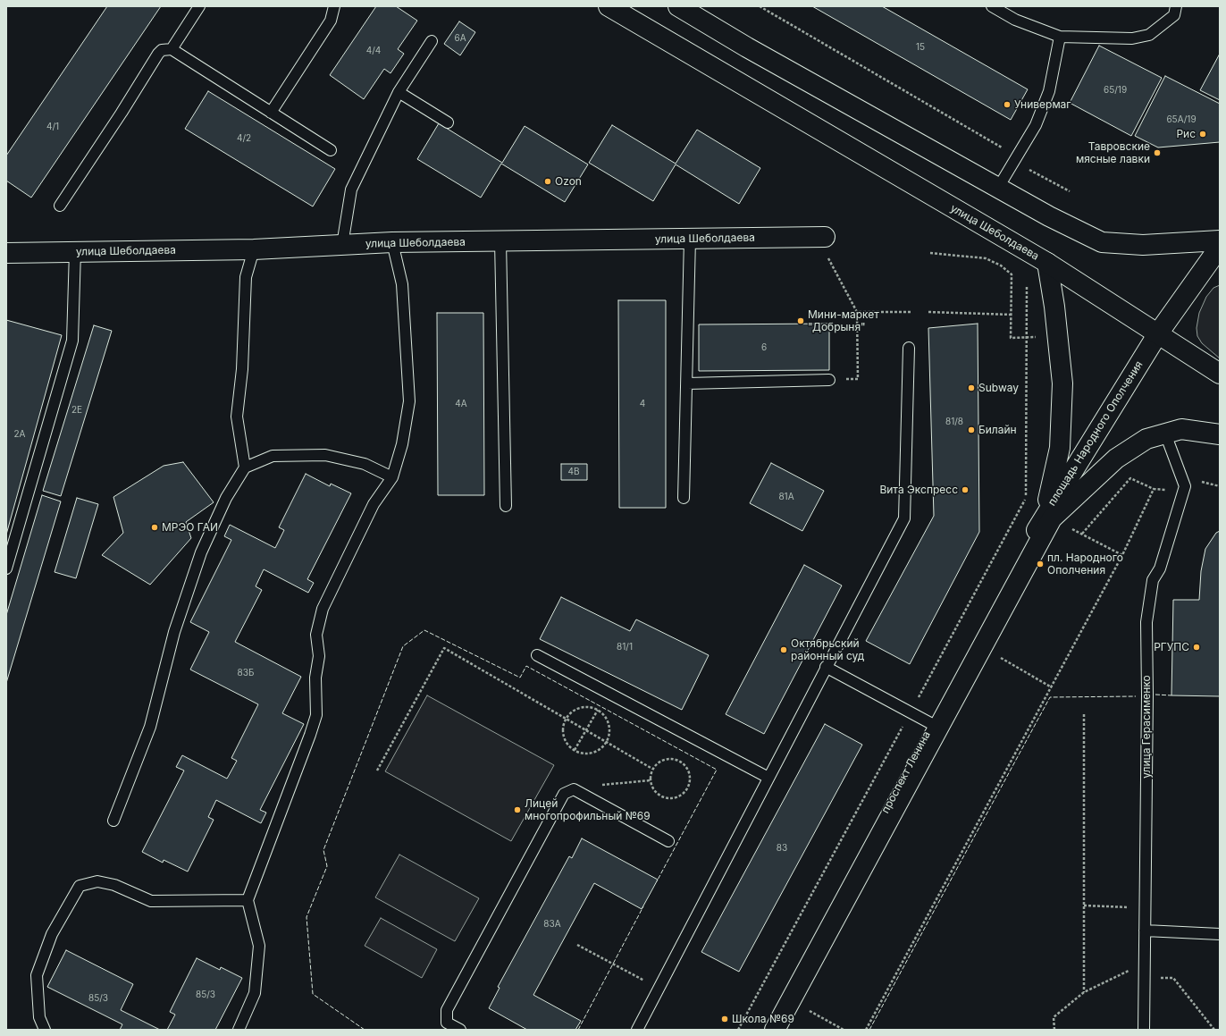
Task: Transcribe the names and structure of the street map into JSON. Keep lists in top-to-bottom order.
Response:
{
  "streets": {
    "main road": ["улица Шеболдаева", "площадь Народного Ополчения", "проспект Ленина"],
    "lane": ["улица Герасименко"]
  },
  "crossings": [
    ["улица Шеболдаева", "площадь Народного Ополчения"],
    ["площадь Народного Ополчения", "улица Герасименко"],
    ["площадь Народного Ополчения", "проспект Ленина"]
  ],
  "places": [
    "Универмаг",
    "Рис",
    "Тавровские мясные лавки",
    "Ozon",
    "Мини-маркет \"Добрыня\"",
    "Subway",
    "Билайн",
    "Вита Экспресс",
    "МРЭО ГАИ",
    "пл. Народного Ополчения",
    "РГУПС",
    "Октябрьский районный суд",
    "Лицей многопрофильный №69",
    "Школа №69"
  ],
  "house_numbers": [
    "6А",
    "15",
    "4/4",
    "65/19",
    "65А/19",
    "4/1",
    "4/2",
    "6",
    "4А",
    "4",
    "2Е",
    "81/8",
    "2А",
    "4В",
    "81А",
    "81/1",
    "83Б",
    "83",
    "83А",
    "85/3",
    "85/3"
  ]
}
